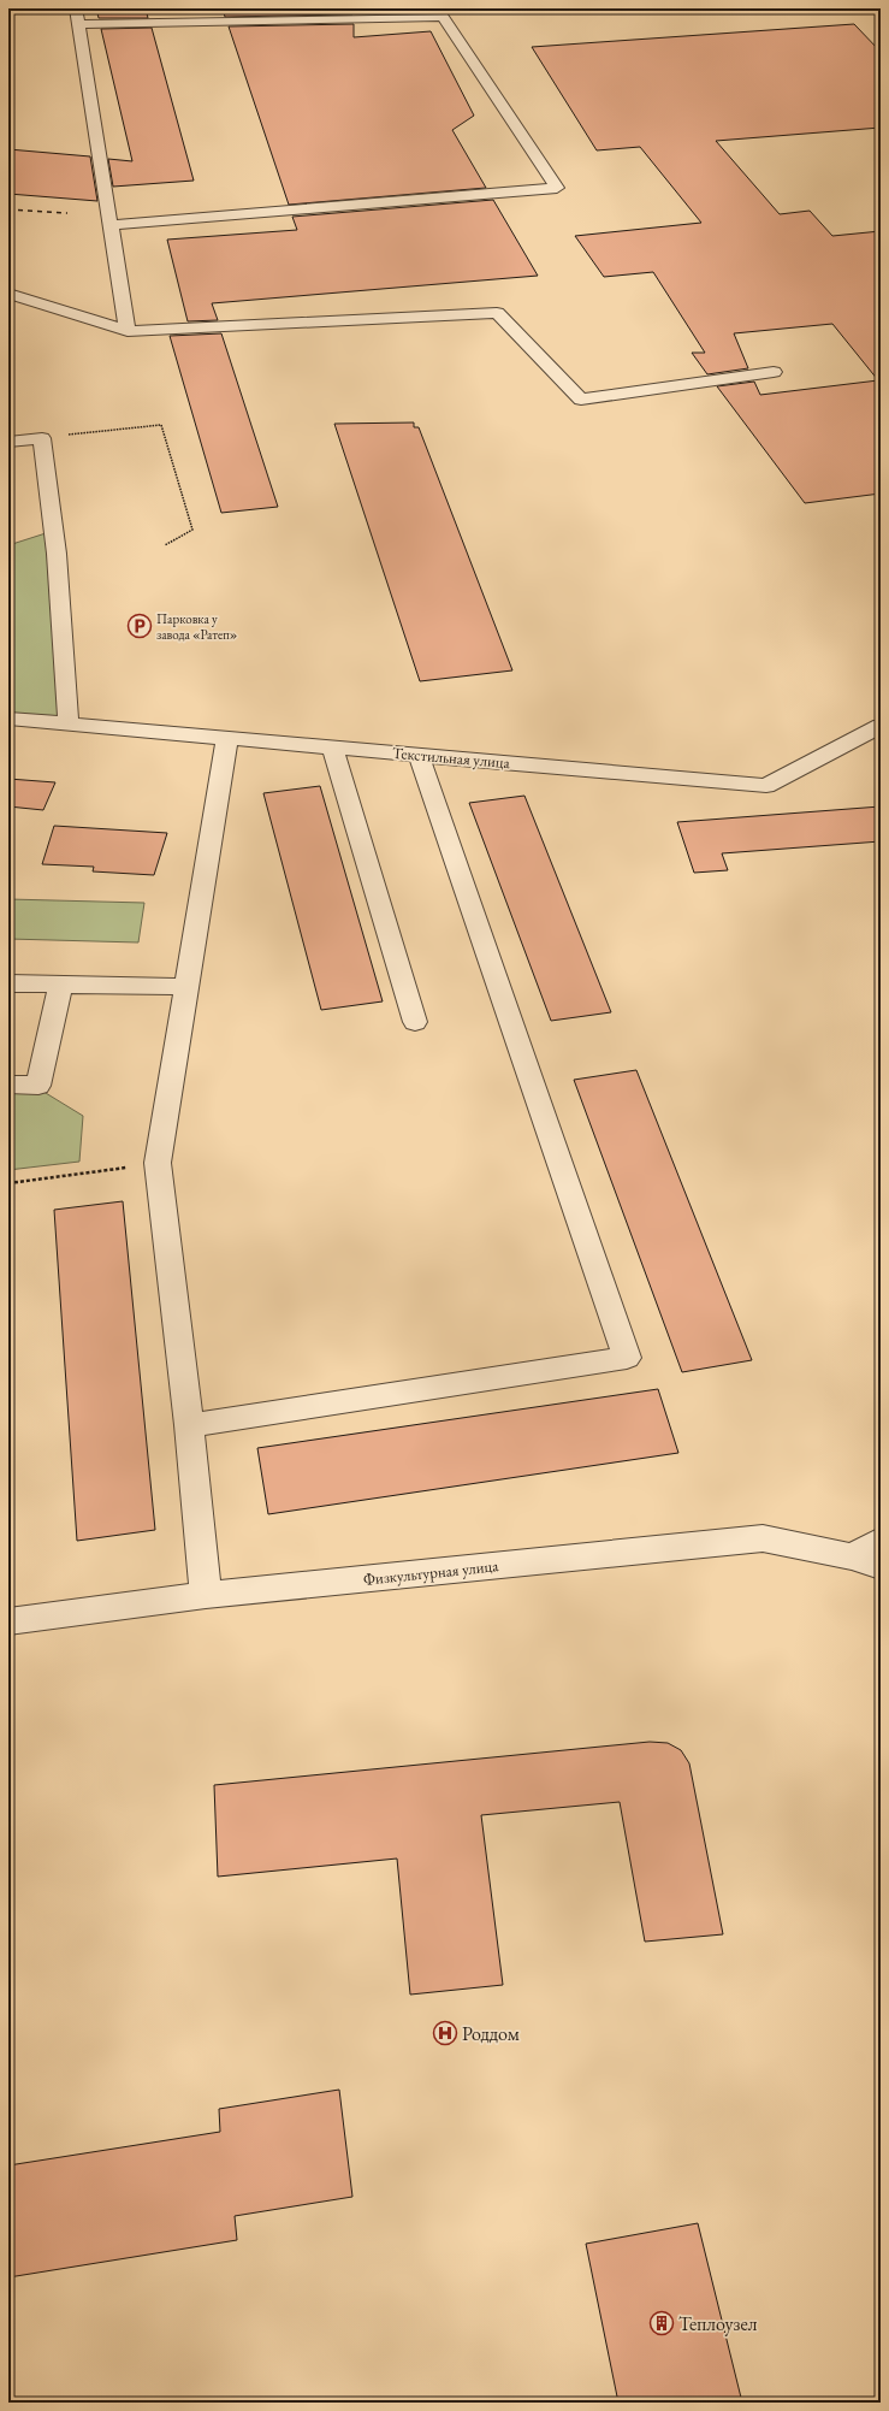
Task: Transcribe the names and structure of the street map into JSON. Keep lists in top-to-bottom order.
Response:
{
  "streets": {
    "street": ["Текстильная улица", "Физкультурная улица"]
  },
  "places": {
    "parking": ["Парковка у завода «Ратеп»"],
    "hospital": ["Роддом"],
    "building": ["Теплоузел"]
  }
}
